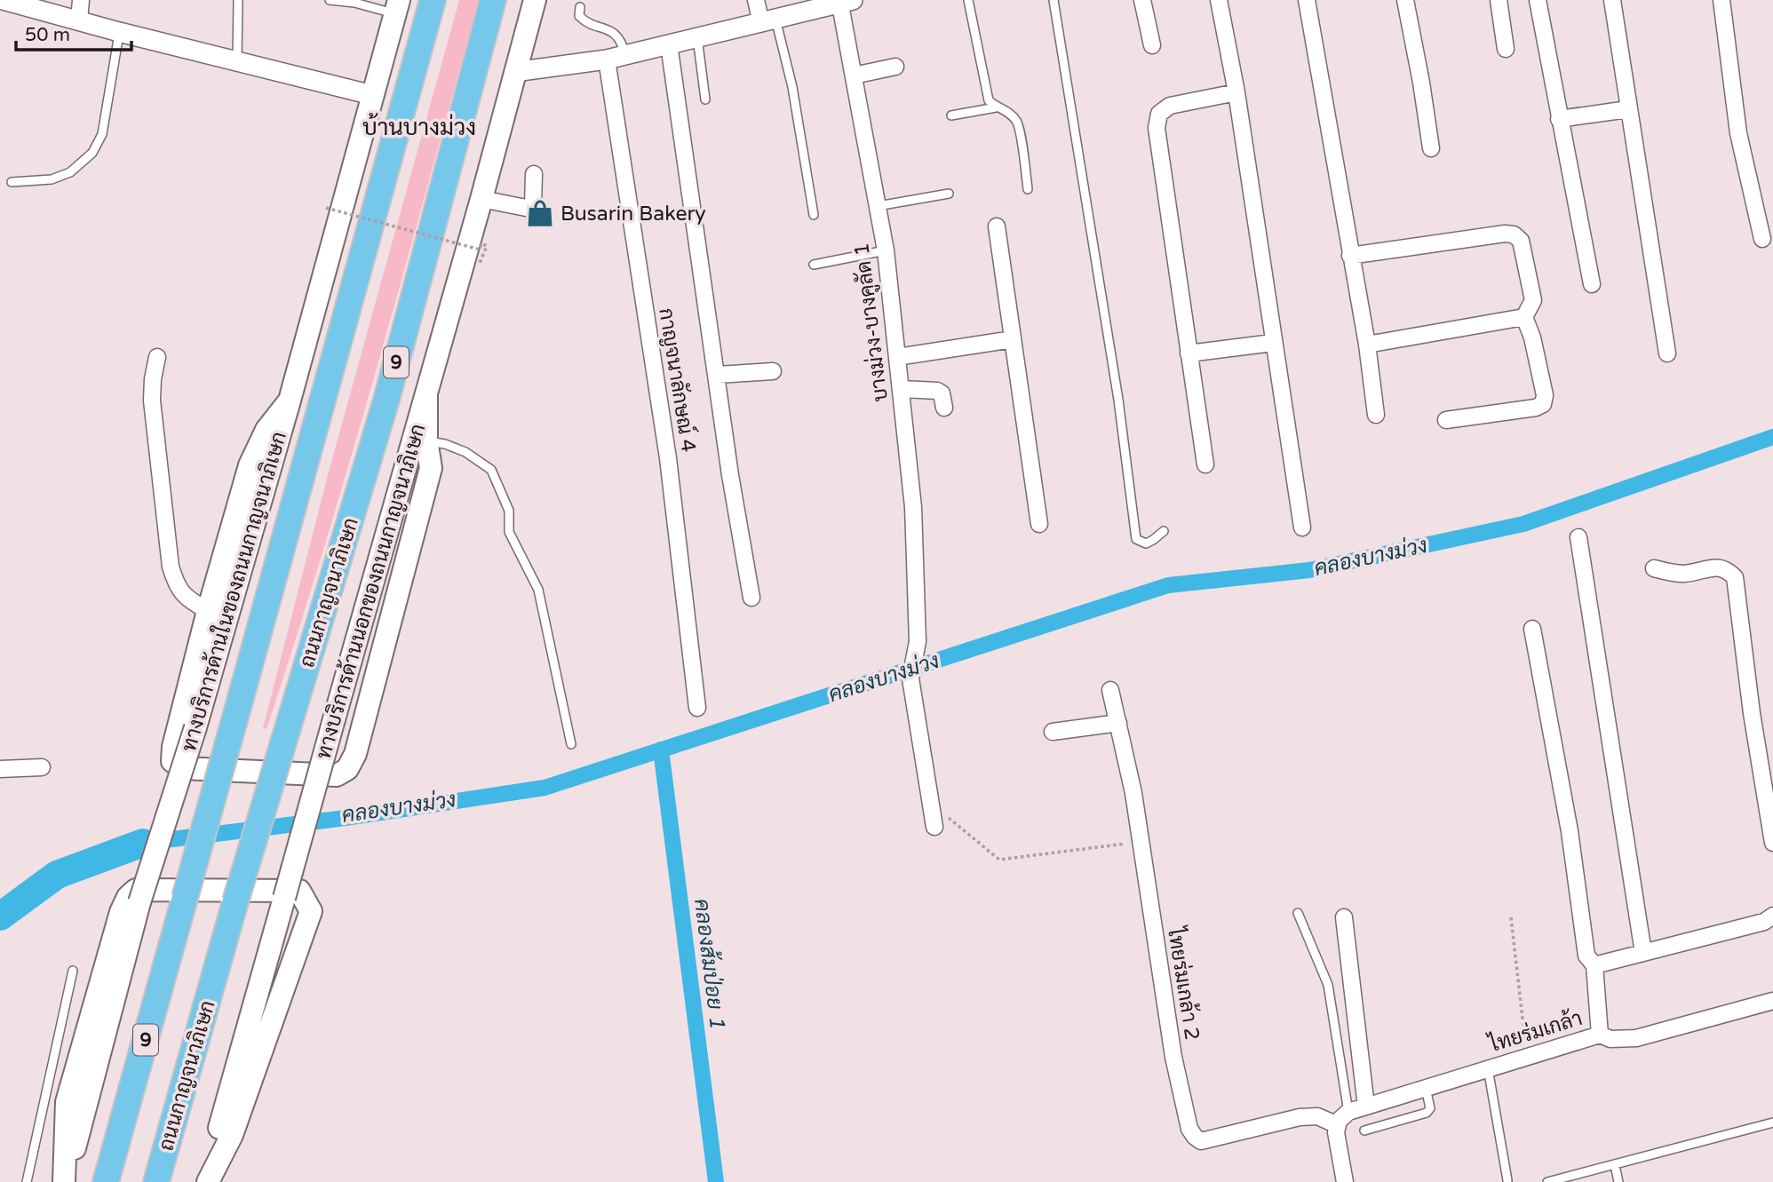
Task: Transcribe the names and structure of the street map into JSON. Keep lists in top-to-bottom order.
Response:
{
  "streets": {
    "highway": ["9", "ถนนกาญจนาภิเษก"],
    "main road": ["ทางบริการด้านในของถนนกาญจนาภิเษก", "ทางบริการด้านนอกของถนนกาญจนาภิเษก"],
    "street": [
      "บางม่วง-บางคูลัด 1",
      "กาญจนาลักษณ์ 4",
      "ไทยร่มเกล้า 2",
      "ไทยร่มเกล้า"
    ]
  },
  "districts": ["บ้านบางม่วง"],
  "water": ["คลองบางม่วง", "คลองส้มป่อย 1"],
  "places": {
    "shop": ["Busarin Bakery"]
  },
  "scale_bar": "50 m"
}
